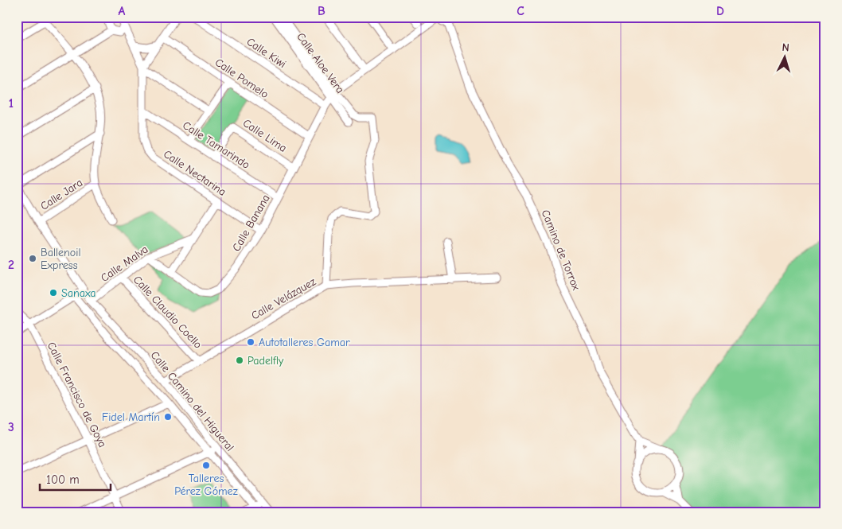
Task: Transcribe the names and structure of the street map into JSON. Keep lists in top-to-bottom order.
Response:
{
  "streets": {
    "street": [
      "Calle Kiwi",
      "Calle Aloe Vera",
      "Calle Pomelo",
      "Calle Lima",
      "Calle Tamarindo",
      "Calle Nectarina",
      "Calle Jara",
      "Calle Banana",
      "Camino de Torrox",
      "Calle Malva",
      "Calle Velázquez",
      "Calle Claudio Coello",
      "Calle Francisco de Goya",
      "Calle Camino del Higueral"
    ]
  },
  "crossings": [
    ["Calle Kiwi", "Calle Banana"],
    ["Calle Aloe Vera", "Calle Banana"],
    ["Calle Aloe Vera", "Calle Velázquez"],
    ["Calle Pomelo", "Calle Banana"],
    ["Calle Lima", "Calle Tamarindo"],
    ["Calle Lima", "Calle Banana"],
    ["Calle Tamarindo", "Calle Nectarina"],
    ["Calle Tamarindo", "Calle Banana"],
    ["Calle Nectarina", "Calle Banana"],
    ["Calle Jara", "Calle Camino del Higueral"],
    ["Calle Banana", "Calle Malva"],
    ["Calle Malva", "Calle Claudio Coello"],
    ["Calle Malva", "Calle Camino del Higueral"],
    ["Calle Velázquez", "Calle Claudio Coello"],
    ["Calle Velázquez", "Calle Camino del Higueral"]
  ],
  "places": [
    "Ballenoil Express",
    "Sanaxa",
    "Autotalleres Gamar",
    "Padelfly",
    "Fidel Martín",
    "Talleres Pérez Gómez"
  ],
  "scale_bar": "100 m",
  "north": "top",
  "grid": {
    "columns": [
      "A",
      "B",
      "C",
      "D"
    ],
    "rows": ["1", "2", "3"]
  }
}
